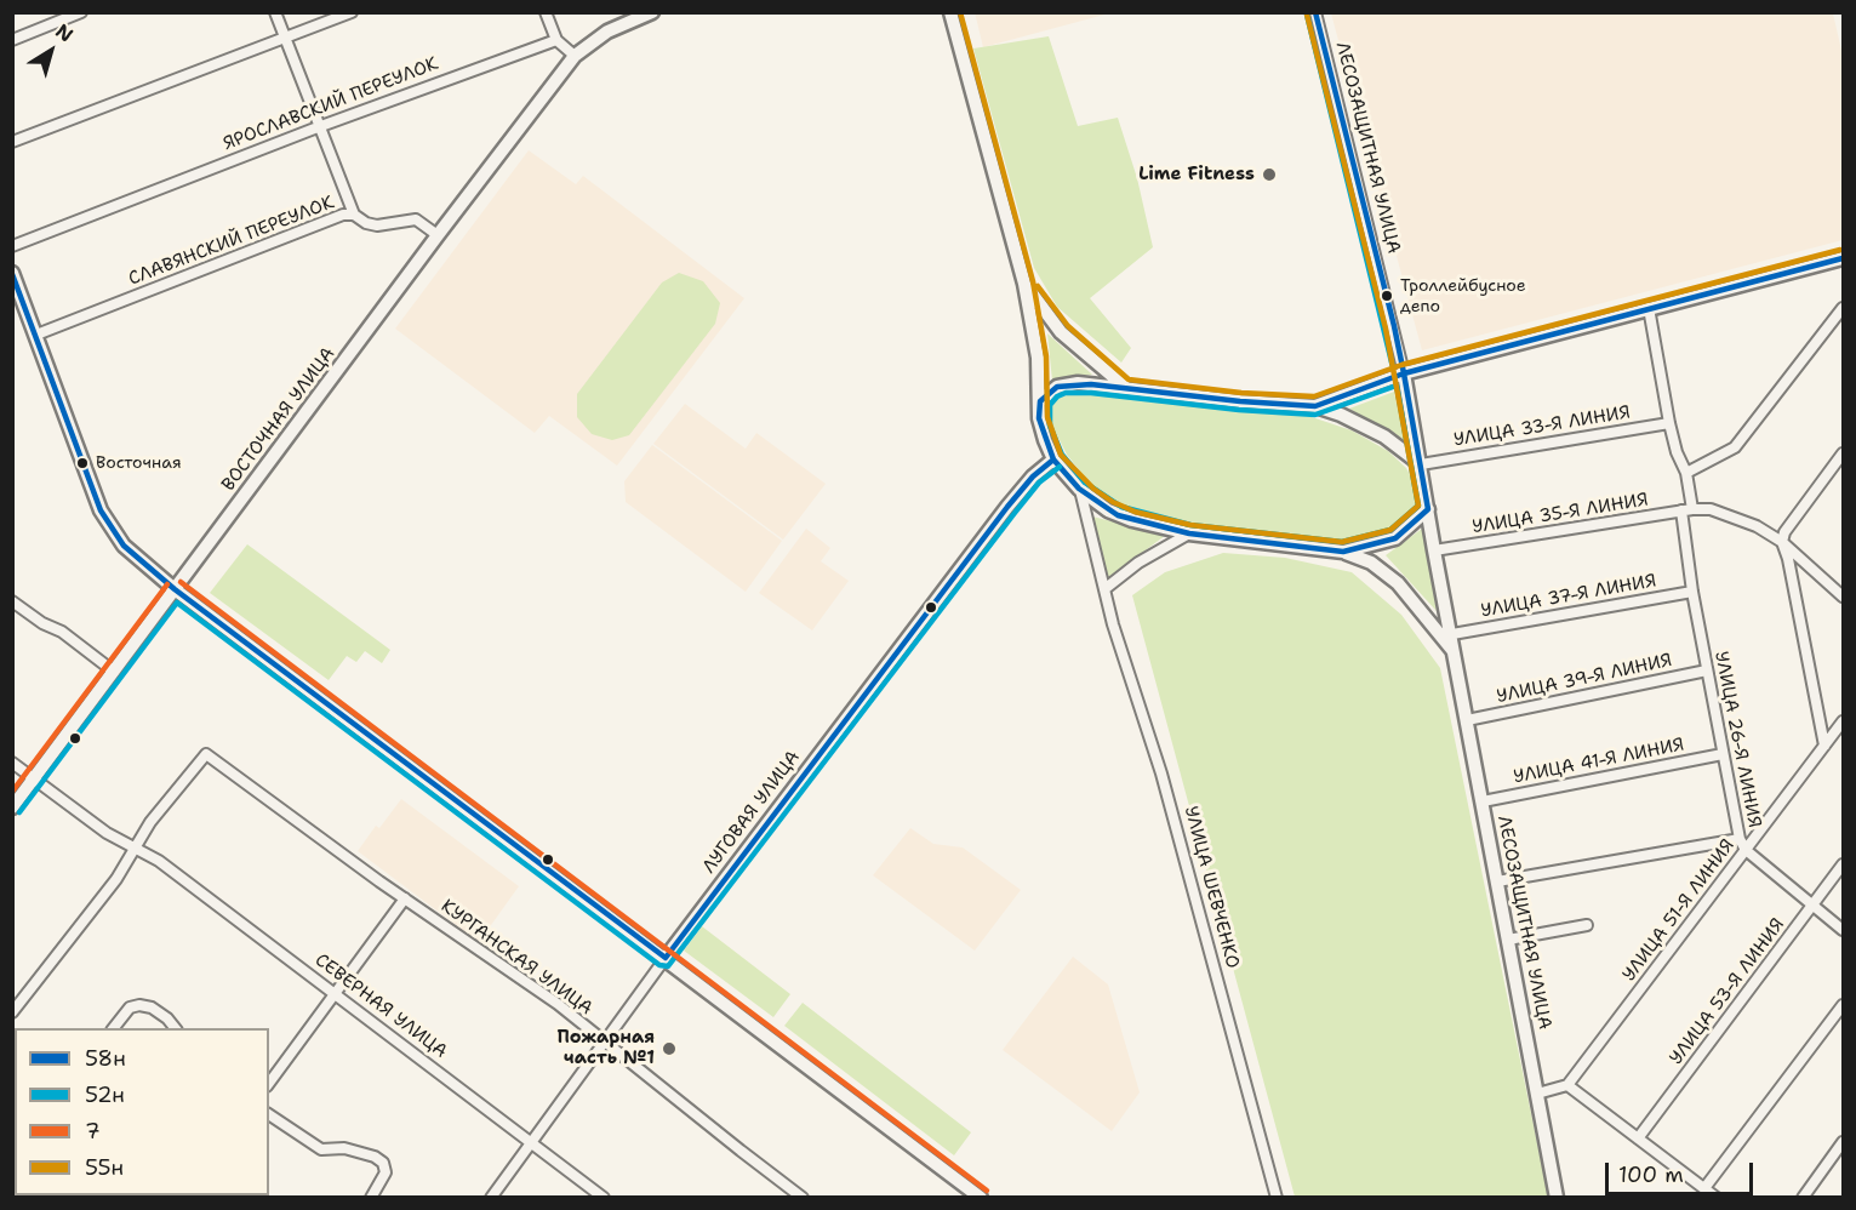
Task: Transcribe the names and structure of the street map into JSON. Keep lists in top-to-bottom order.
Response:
{
  "streets": {
    "main road": ["ЛЕСОЗАЩИТНАЯ УЛИЦА", "ВОСТОЧНАЯ УЛИЦА", "ЛУГОВАЯ УЛИЦА"],
    "street": [
      "ЯРОСЛАВСКИЙ ПЕРЕУЛОК",
      "СЛАВЯНСКИЙ ПЕРЕУЛОК",
      "УЛИЦА 33-Я ЛИНИЯ",
      "УЛИЦА 35-Я ЛИНИЯ",
      "УЛИЦА 37-Я ЛИНИЯ",
      "УЛИЦА 39-Я ЛИНИЯ",
      "УЛИЦА 26-Я ЛИНИЯ",
      "УЛИЦА 41-Я ЛИНИЯ",
      "УЛИЦА ШЕВЧЕНКО",
      "УЛИЦА 51-Я ЛИНИЯ",
      "КУРГАНСКАЯ УЛИЦА",
      "УЛИЦА 53-Я ЛИНИЯ",
      "СЕВЕРНАЯ УЛИЦА"
    ]
  },
  "crossings": [
    ["ЛЕСОЗАЩИТНАЯ УЛИЦА", "УЛИЦА 33-Я ЛИНИЯ"],
    ["ЛЕСОЗАЩИТНАЯ УЛИЦА", "УЛИЦА 35-Я ЛИНИЯ"],
    ["ЛЕСОЗАЩИТНАЯ УЛИЦА", "УЛИЦА 37-Я ЛИНИЯ"],
    ["ЛЕСОЗАЩИТНАЯ УЛИЦА", "УЛИЦА 39-Я ЛИНИЯ"],
    ["ЛЕСОЗАЩИТНАЯ УЛИЦА", "УЛИЦА 41-Я ЛИНИЯ"],
    ["СЛАВЯНСКИЙ ПЕРЕУЛОК", "ВОСТОЧНАЯ УЛИЦА"],
    ["ВОСТОЧНАЯ УЛИЦА", "СЕВЕРНАЯ УЛИЦА"],
    ["УЛИЦА 33-Я ЛИНИЯ", "УЛИЦА 26-Я ЛИНИЯ"],
    ["УЛИЦА 35-Я ЛИНИЯ", "УЛИЦА 26-Я ЛИНИЯ"],
    ["УЛИЦА 37-Я ЛИНИЯ", "УЛИЦА 26-Я ЛИНИЯ"],
    ["УЛИЦА 39-Я ЛИНИЯ", "УЛИЦА 26-Я ЛИНИЯ"],
    ["УЛИЦА 26-Я ЛИНИЯ", "УЛИЦА 41-Я ЛИНИЯ"],
    ["УЛИЦА 26-Я ЛИНИЯ", "УЛИЦА 51-Я ЛИНИЯ"],
    ["УЛИЦА 26-Я ЛИНИЯ", "УЛИЦА 53-Я ЛИНИЯ"],
    ["ЛУГОВАЯ УЛИЦА", "КУРГАНСКАЯ УЛИЦА"],
    ["ЛУГОВАЯ УЛИЦА", "СЕВЕРНАЯ УЛИЦА"],
    ["КУРГАНСКАЯ УЛИЦА", "СЕВЕРНАЯ УЛИЦА"]
  ],
  "places": [
    "Lime Fitness",
    "Троллейбусное депо",
    "Восточная",
    "Пожарная часть №1"
  ],
  "lines": [
    "transit line 58н",
    "transit line 55н",
    "transit line 52н",
    "transit line 7"
  ],
  "legend": [
    "58н",
    "52н",
    "7",
    "55н"
  ],
  "scale_bar": "100 m",
  "north": "top right"
}
